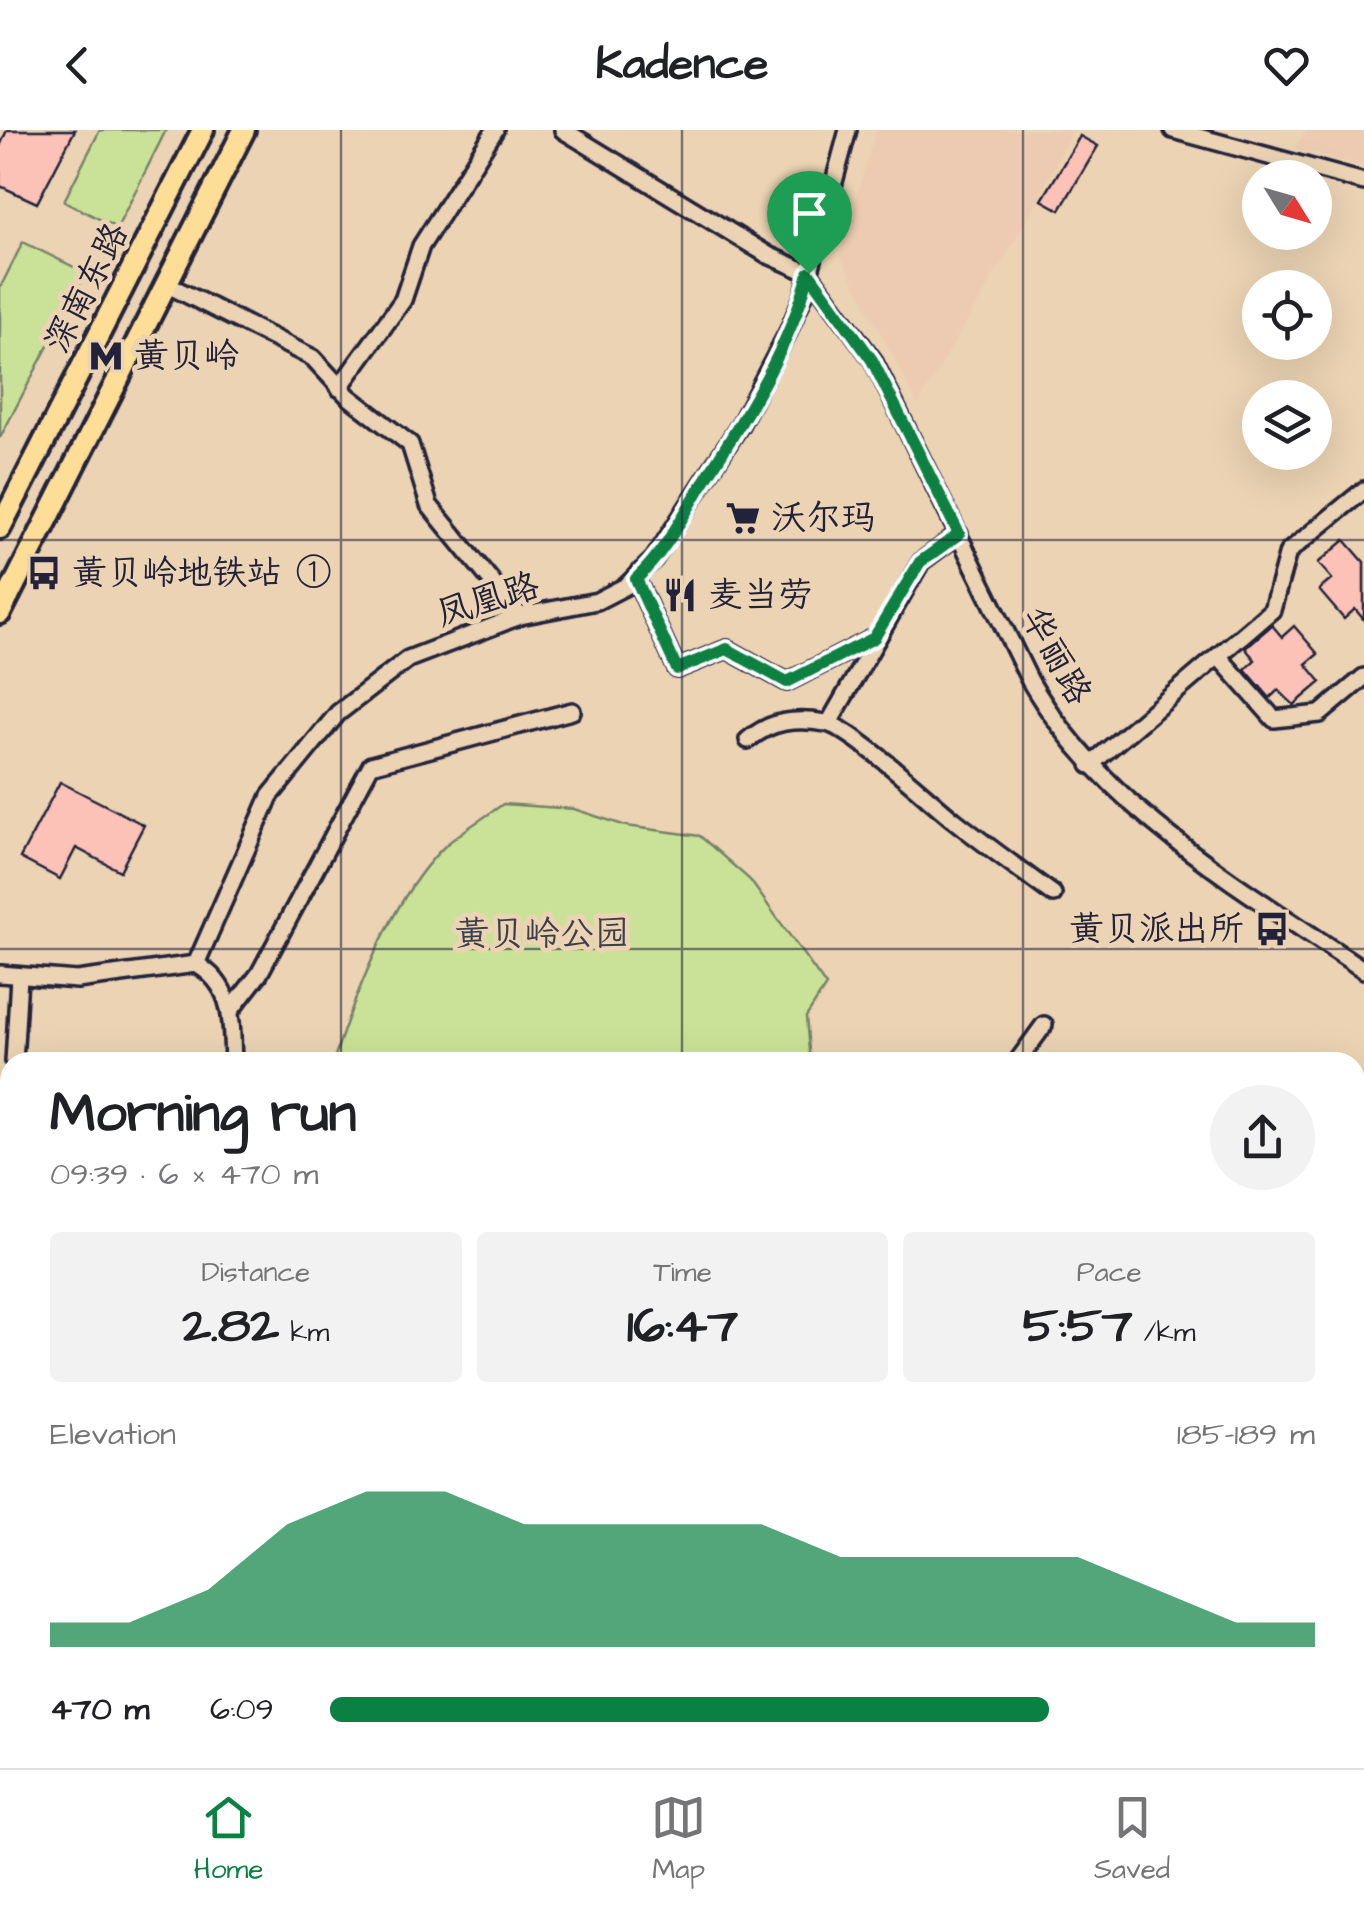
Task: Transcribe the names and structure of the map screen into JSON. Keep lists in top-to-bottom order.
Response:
{
  "streets": {
    "main road": ["深南东路"],
    "street": ["凤凰路", "华丽路"]
  },
  "crossings": [
    ["凤凰路", "华丽路"]
  ],
  "parks": ["黄贝岭公园"],
  "places": {
    "metro station": ["黄贝岭"],
    "supermarket": ["沃尔玛"],
    "bus stop": ["黄贝岭地铁站 ①", "黄贝派出所"],
    "restaurant": ["麦当劳"]
  },
  "north": "bottom right",
  "page": {
    "header": "Kadence",
    "heading": ["Morning run", "09:39 · 6 × 470 m"],
    "stats": [
      ["Distance", "2.82 km"],
      ["Time", "16:47"],
      ["Pace", "5:57 /km"]
    ],
    "chart": ["Elevation", "185–189 m"],
    "list": [
      {
        "name": "470 m",
        "note": "6:09"
      }
    ],
    "tabs": ["Home", "Map", "Saved"]
  }
}
